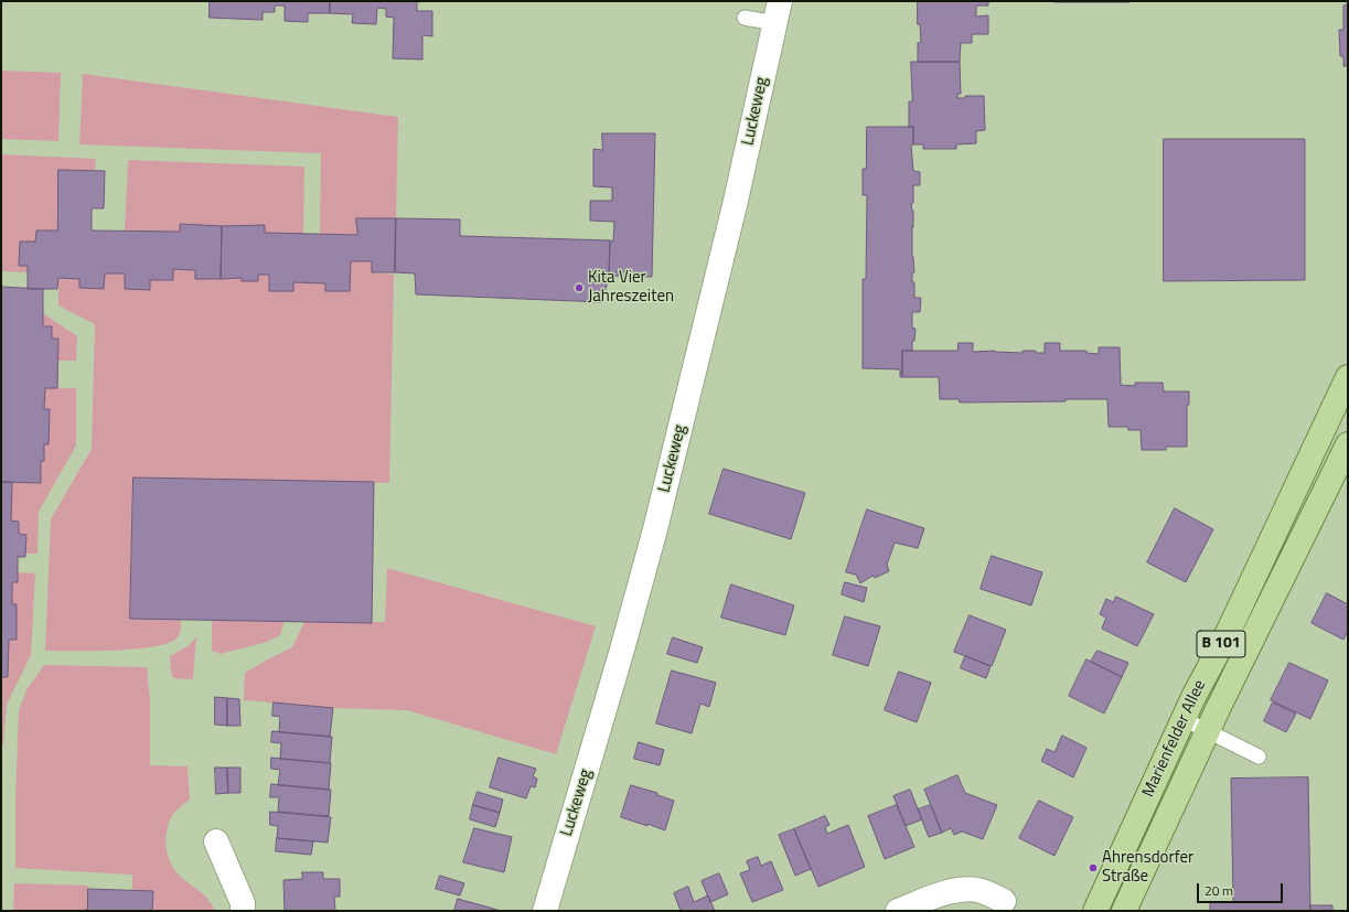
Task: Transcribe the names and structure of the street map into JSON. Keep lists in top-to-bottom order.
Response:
{
  "streets": {
    "main road": ["B 101", "Marienfelder Allee"],
    "street": ["Luckeweg"]
  },
  "places": ["Kita Vier Jahreszeiten", "Ahrensdorfer Straße"],
  "scale_bar": "20 m"
}
